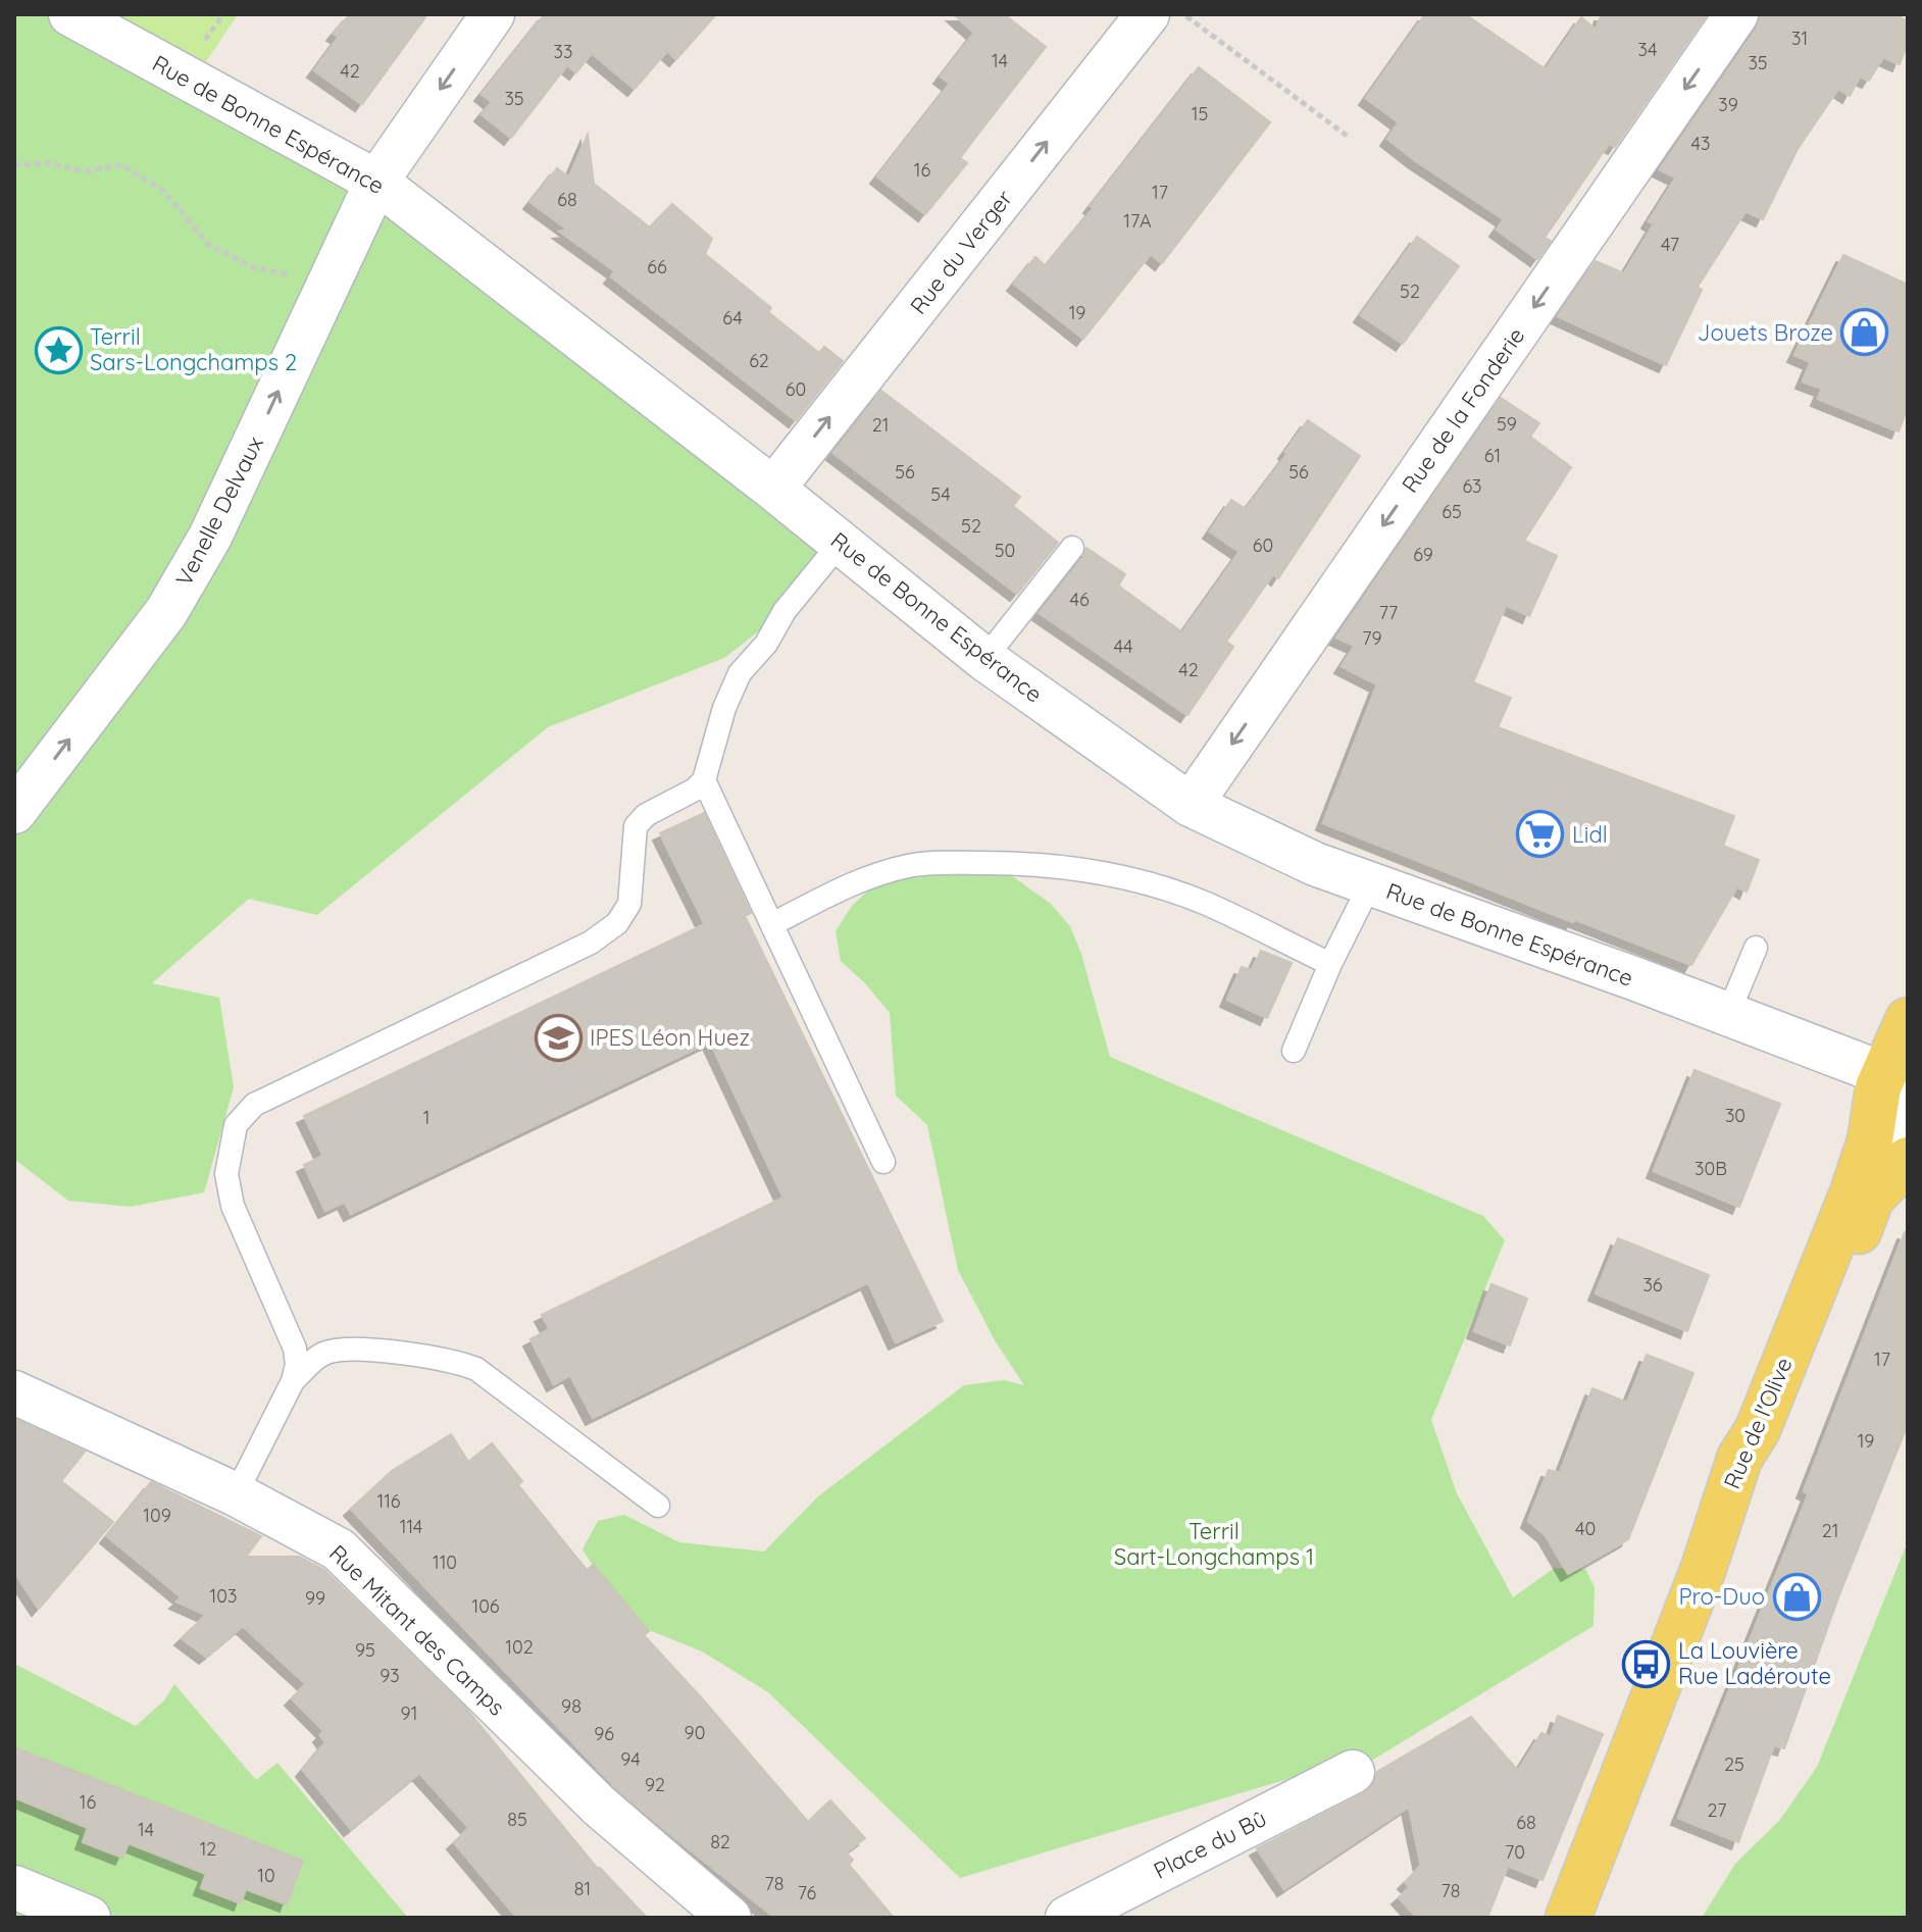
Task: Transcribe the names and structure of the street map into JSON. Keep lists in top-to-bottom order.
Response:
{
  "streets": {
    "main road": ["Rue de l'Olive"],
    "street": [
      "Rue de Bonne Espérance",
      "Rue du Verger",
      "Rue de la Fonderie",
      "Venelle Delvaux",
      "Rue Mitant des Camps",
      "Place du Bû"
    ]
  },
  "crossings": [
    ["Rue de Bonne Espérance", "Rue du Verger"],
    ["Rue de Bonne Espérance", "Rue de la Fonderie"],
    ["Rue de Bonne Espérance", "Venelle Delvaux"],
    ["Rue de Bonne Espérance", "Rue de l'Olive"]
  ],
  "one_way": ["Rue du Verger", "Rue de la Fonderie"],
  "parks": ["Terril Sart-Longchamps 1"],
  "places": {
    "shop": ["Jouets Broze", "Pro-Duo"],
    "place": ["Terril Sars-Longchamps 2"],
    "supermarket": ["Lidl"],
    "school or university": ["IPES Léon Huez"],
    "bus stop": ["La Louvière Rue Ladéroute"]
  },
  "house_numbers": [
    "31",
    "34",
    "33",
    "14",
    "35",
    "42",
    "35",
    "39",
    "15",
    "43",
    "16",
    "17",
    "68",
    "17A",
    "47",
    "66",
    "52",
    "19",
    "64",
    "62",
    "60",
    "59",
    "21",
    "61",
    "56",
    "56",
    "63",
    "54",
    "65",
    "52",
    "60",
    "50",
    "69",
    "46",
    "77",
    "79",
    "44",
    "42",
    "30",
    "1",
    "30B",
    "36",
    "17",
    "19",
    "116",
    "109",
    "114",
    "40",
    "21",
    "110",
    "103",
    "99",
    "106",
    "102",
    "95",
    "93",
    "98",
    "91",
    "90",
    "96",
    "94",
    "25",
    "92",
    "16",
    "27",
    "85",
    "68",
    "14",
    "82",
    "12",
    "70",
    "10",
    "78",
    "81",
    "78",
    "76"
  ]
}
